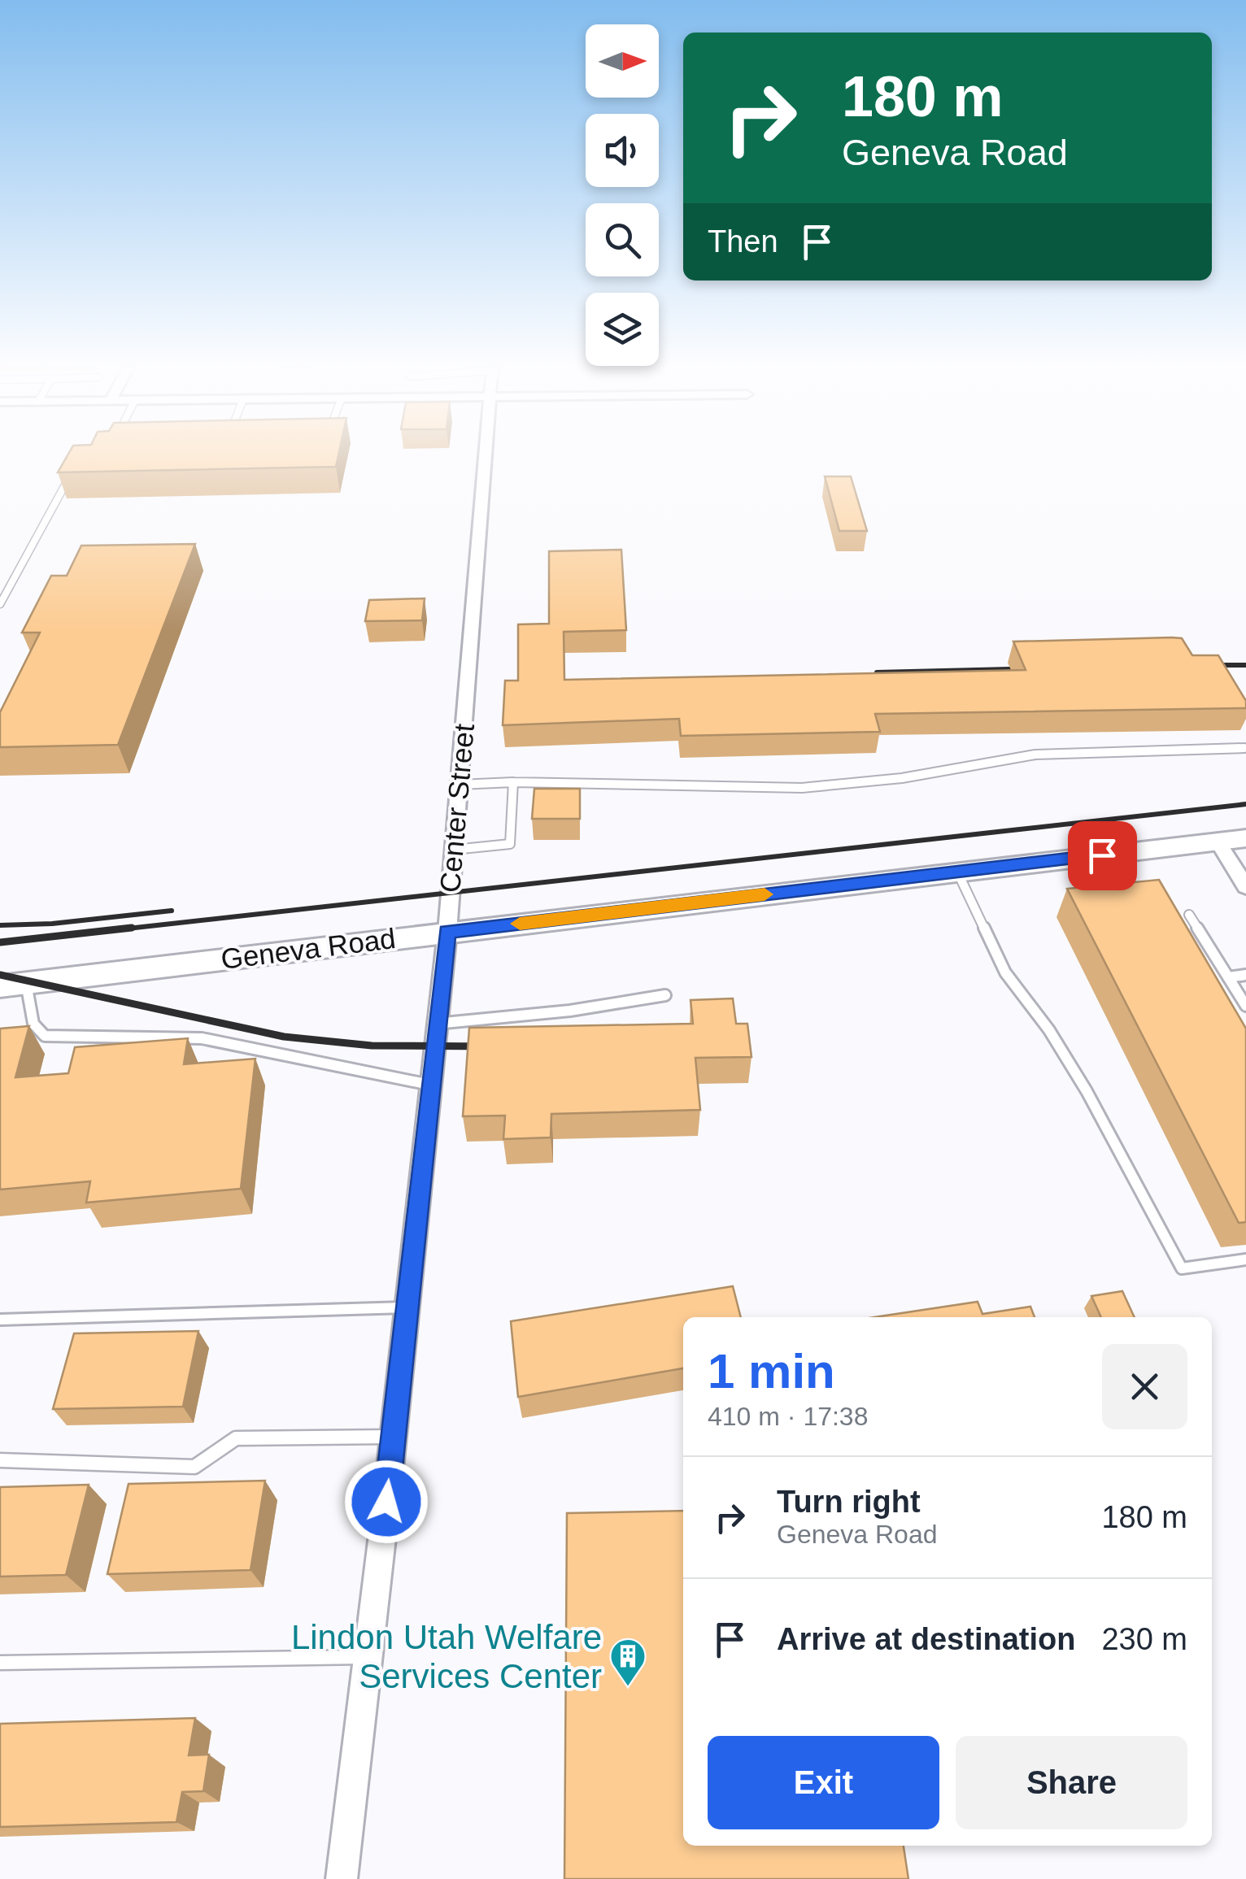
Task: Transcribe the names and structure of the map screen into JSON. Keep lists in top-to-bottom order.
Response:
{
  "streets": {
    "main road": ["Geneva Road"],
    "street": ["Center Street"]
  },
  "crossings": [
    ["Center Street", "Geneva Road"]
  ],
  "places": {
    "building": ["Lindon Utah Welfare Services Center"]
  },
  "north": "right",
  "page": {
    "turn": ["180 m", "Geneva Road"],
    "then": "Then",
    "heading": ["1 min", "410 m · 17:38"],
    "list": [
      {
        "name": "Turn right",
        "note": "Geneva Road",
        "value": "180 m"
      },
      {
        "name": "Arrive at destination",
        "value": "230 m"
      }
    ],
    "buttons": ["Exit", "Share"]
  }
}
